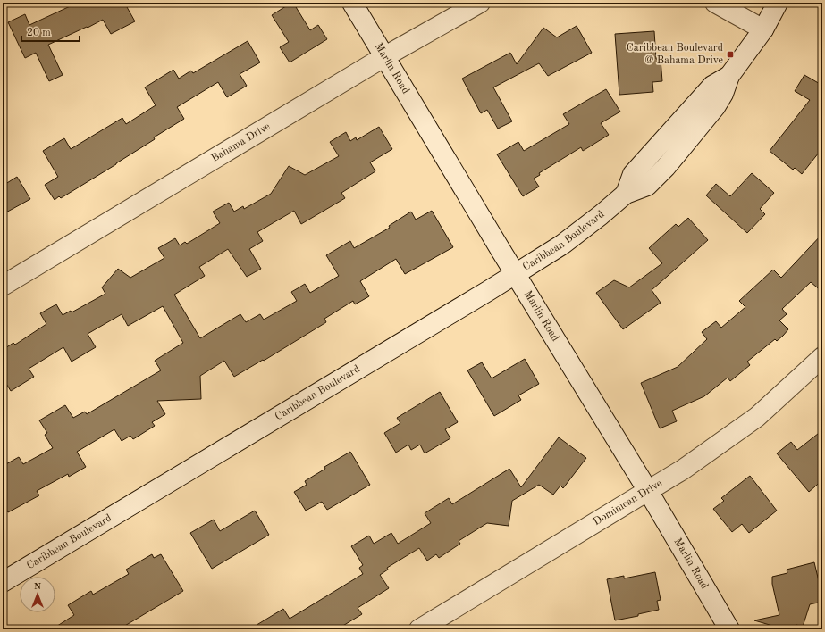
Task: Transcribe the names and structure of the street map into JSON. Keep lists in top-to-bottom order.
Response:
{
  "streets": {
    "street": [
      "Marlin Road",
      "Bahama Drive",
      "Caribbean Boulevard",
      "Dominican Drive"
    ]
  },
  "crossings": [
    ["Marlin Road", "Bahama Drive"],
    ["Marlin Road", "Caribbean Boulevard"],
    ["Marlin Road", "Dominican Drive"]
  ],
  "places": {
    "transit": ["Caribbean Boulevard @ Bahama Drive"]
  },
  "scale_bar": "20 m",
  "north": "top"
}
